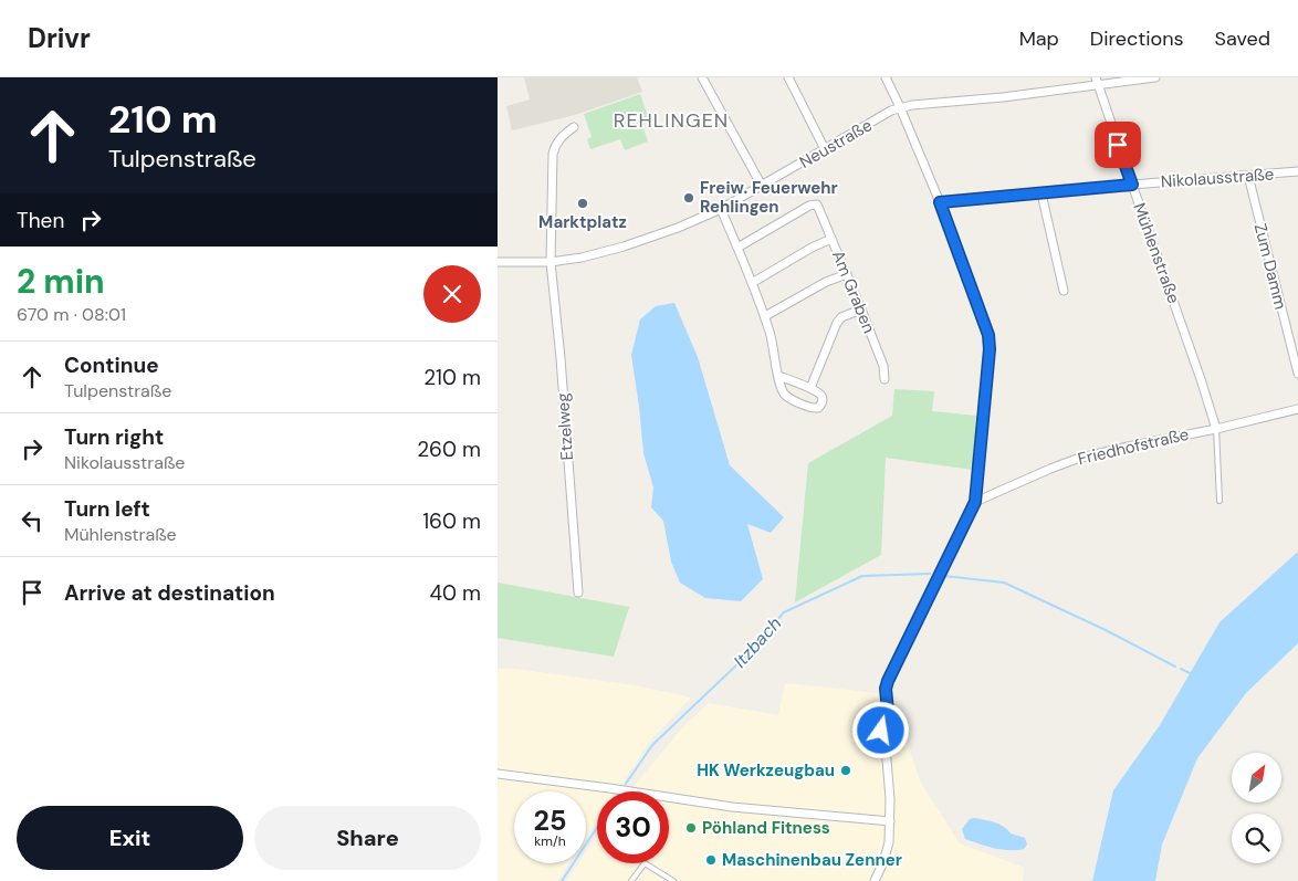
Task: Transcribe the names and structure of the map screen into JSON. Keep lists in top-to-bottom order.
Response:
{
  "streets": {
    "street": [
      "Neustraße",
      "Nikolausstraße",
      "Mühlenstraße",
      "Zum Damm",
      "Am Graben",
      "Etzelweg",
      "Friedhofstraße"
    ]
  },
  "crossings": [
    ["Neustraße", "Mühlenstraße"],
    ["Neustraße", "Etzelweg"],
    ["Nikolausstraße", "Mühlenstraße"],
    ["Nikolausstraße", "Zum Damm"],
    ["Mühlenstraße", "Friedhofstraße"]
  ],
  "districts": ["REHLINGEN"],
  "water": ["Itzbach"],
  "places": [
    "Freiw. Feuerwehr Rehlingen",
    "Marktplatz",
    "HK Werkzeugbau",
    "Pöhland Fitness",
    "Maschinenbau Zenner"
  ],
  "north": "top right",
  "page": {
    "header": "Drivr",
    "nav": ["Map", "Directions", "Saved"],
    "turn": ["210 m", "Tulpenstraße"],
    "then": "Then",
    "heading": ["2 min", "670 m · 08:01"],
    "list": [
      {
        "name": "Continue",
        "note": "Tulpenstraße",
        "value": "210 m"
      },
      {
        "name": "Turn right",
        "note": "Nikolausstraße",
        "value": "260 m"
      },
      {
        "name": "Turn left",
        "note": "Mühlenstraße",
        "value": "160 m"
      },
      {
        "name": "Arrive at destination",
        "value": "40 m"
      }
    ],
    "speed": "25 km/h",
    "limit": "30",
    "buttons": ["Exit", "Share"]
  }
}
